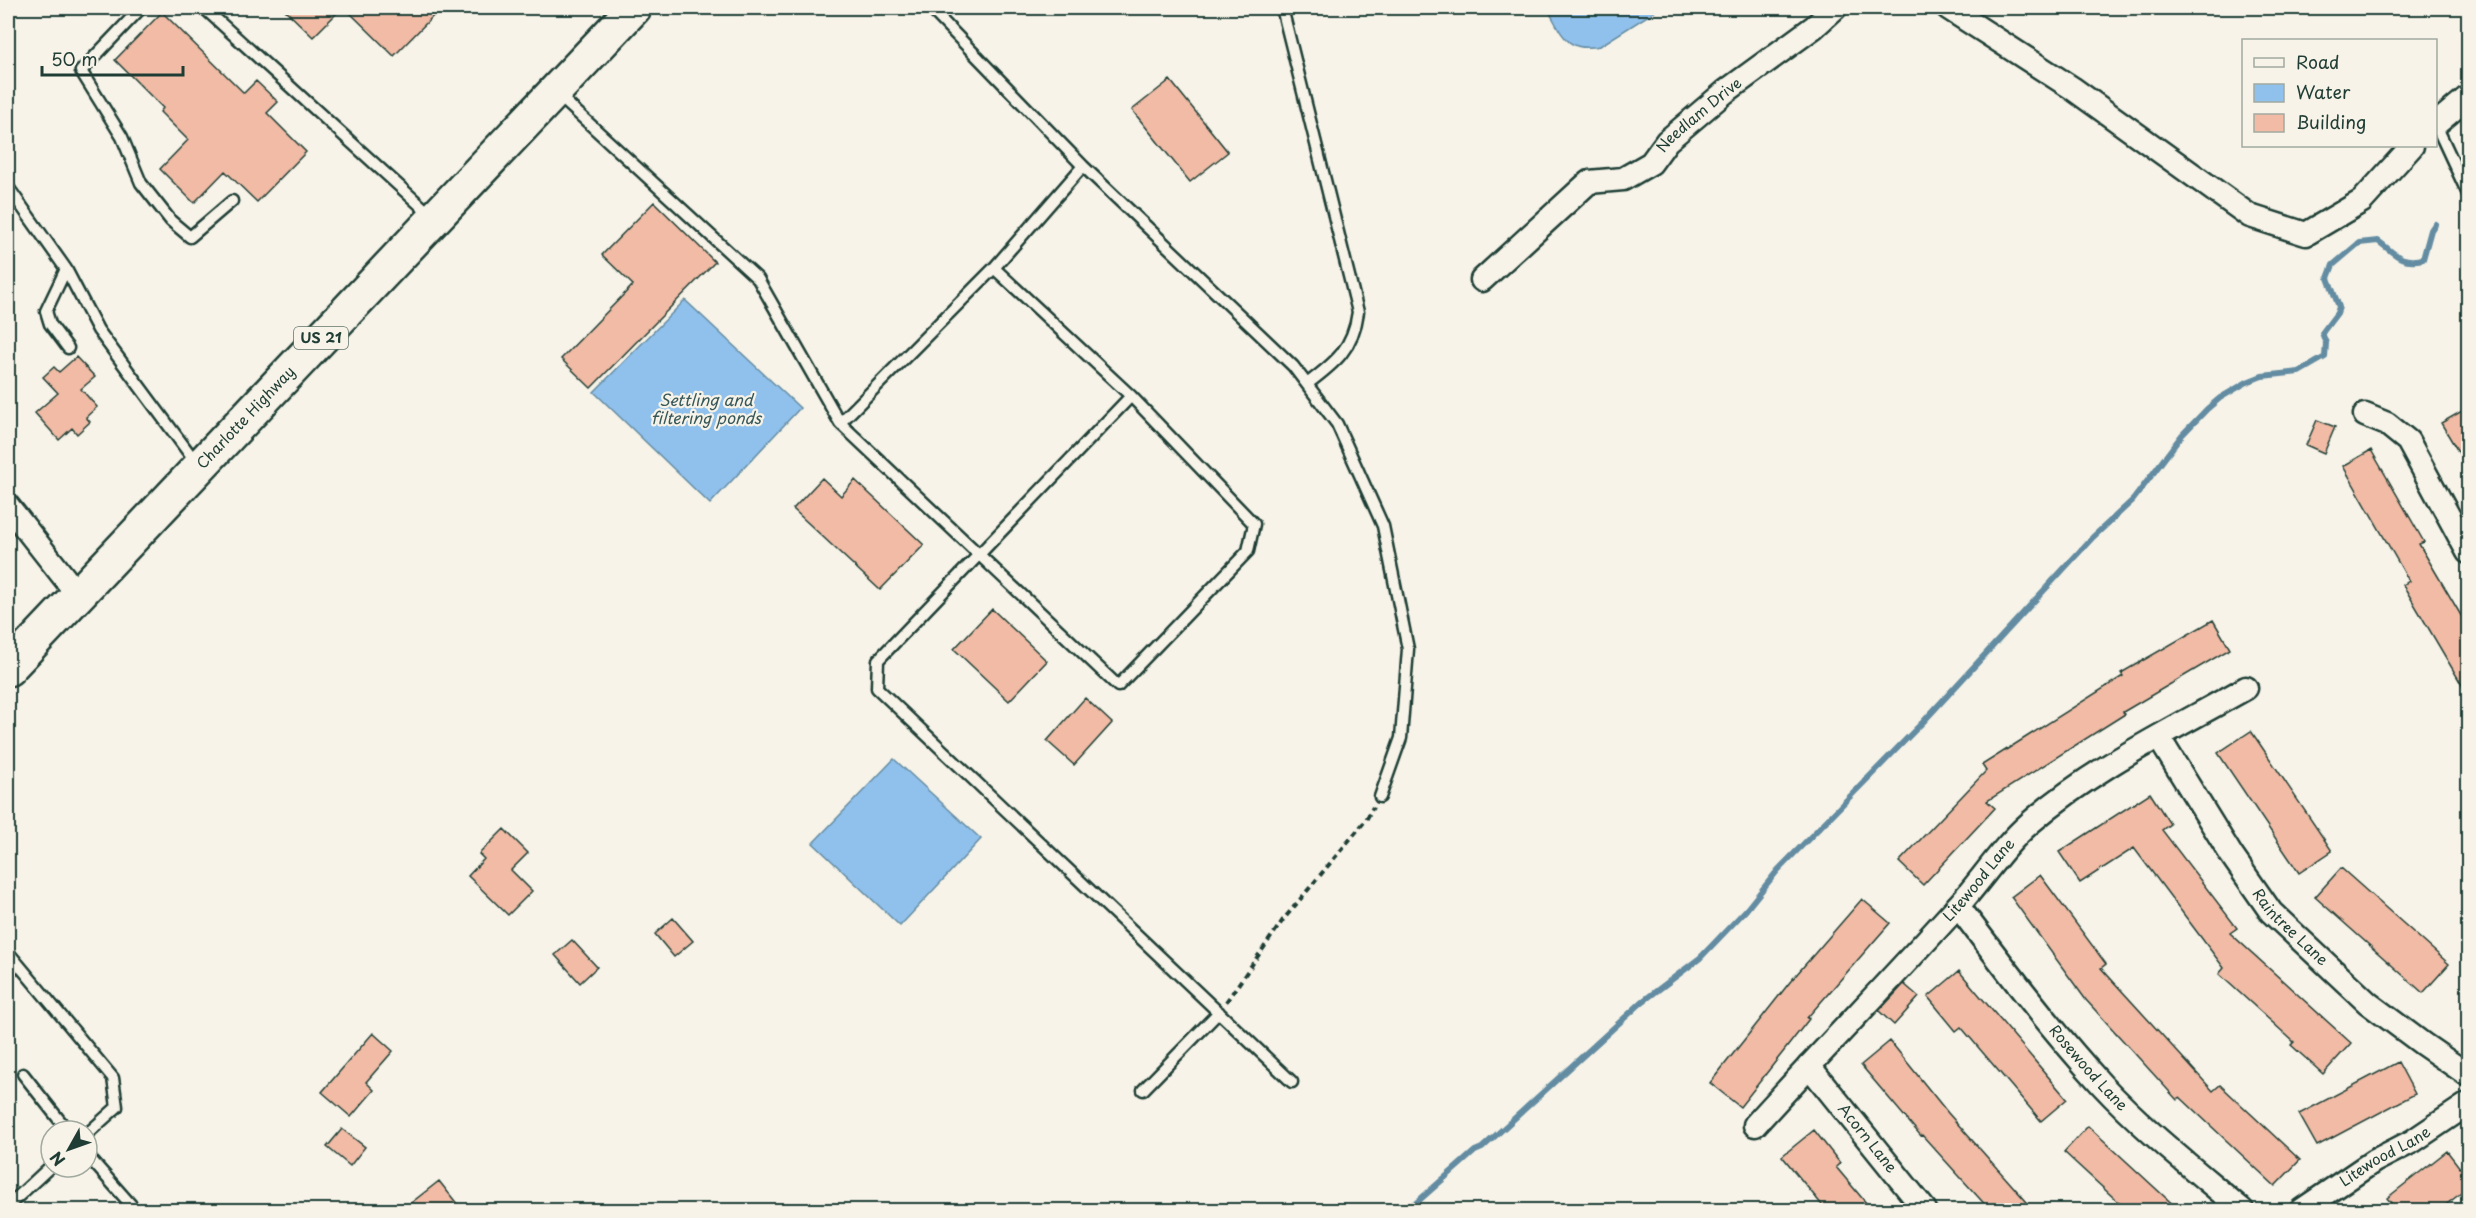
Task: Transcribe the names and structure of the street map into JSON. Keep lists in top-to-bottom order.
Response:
{
  "streets": {
    "main road": ["US 21", "Charlotte Highway"],
    "street": [
      "Needlam Drive",
      "Litewood Lane",
      "Raintree Lane",
      "Rosewood Lane",
      "Acorn Lane"
    ]
  },
  "crossings": [
    ["Litewood Lane", "Raintree Lane"],
    ["Litewood Lane", "Rosewood Lane"],
    ["Litewood Lane", "Acorn Lane"]
  ],
  "water": ["Settling and filtering ponds"],
  "legend": ["Road", "Water", "Building"],
  "scale_bar": "50 m",
  "north": "bottom left"
}
